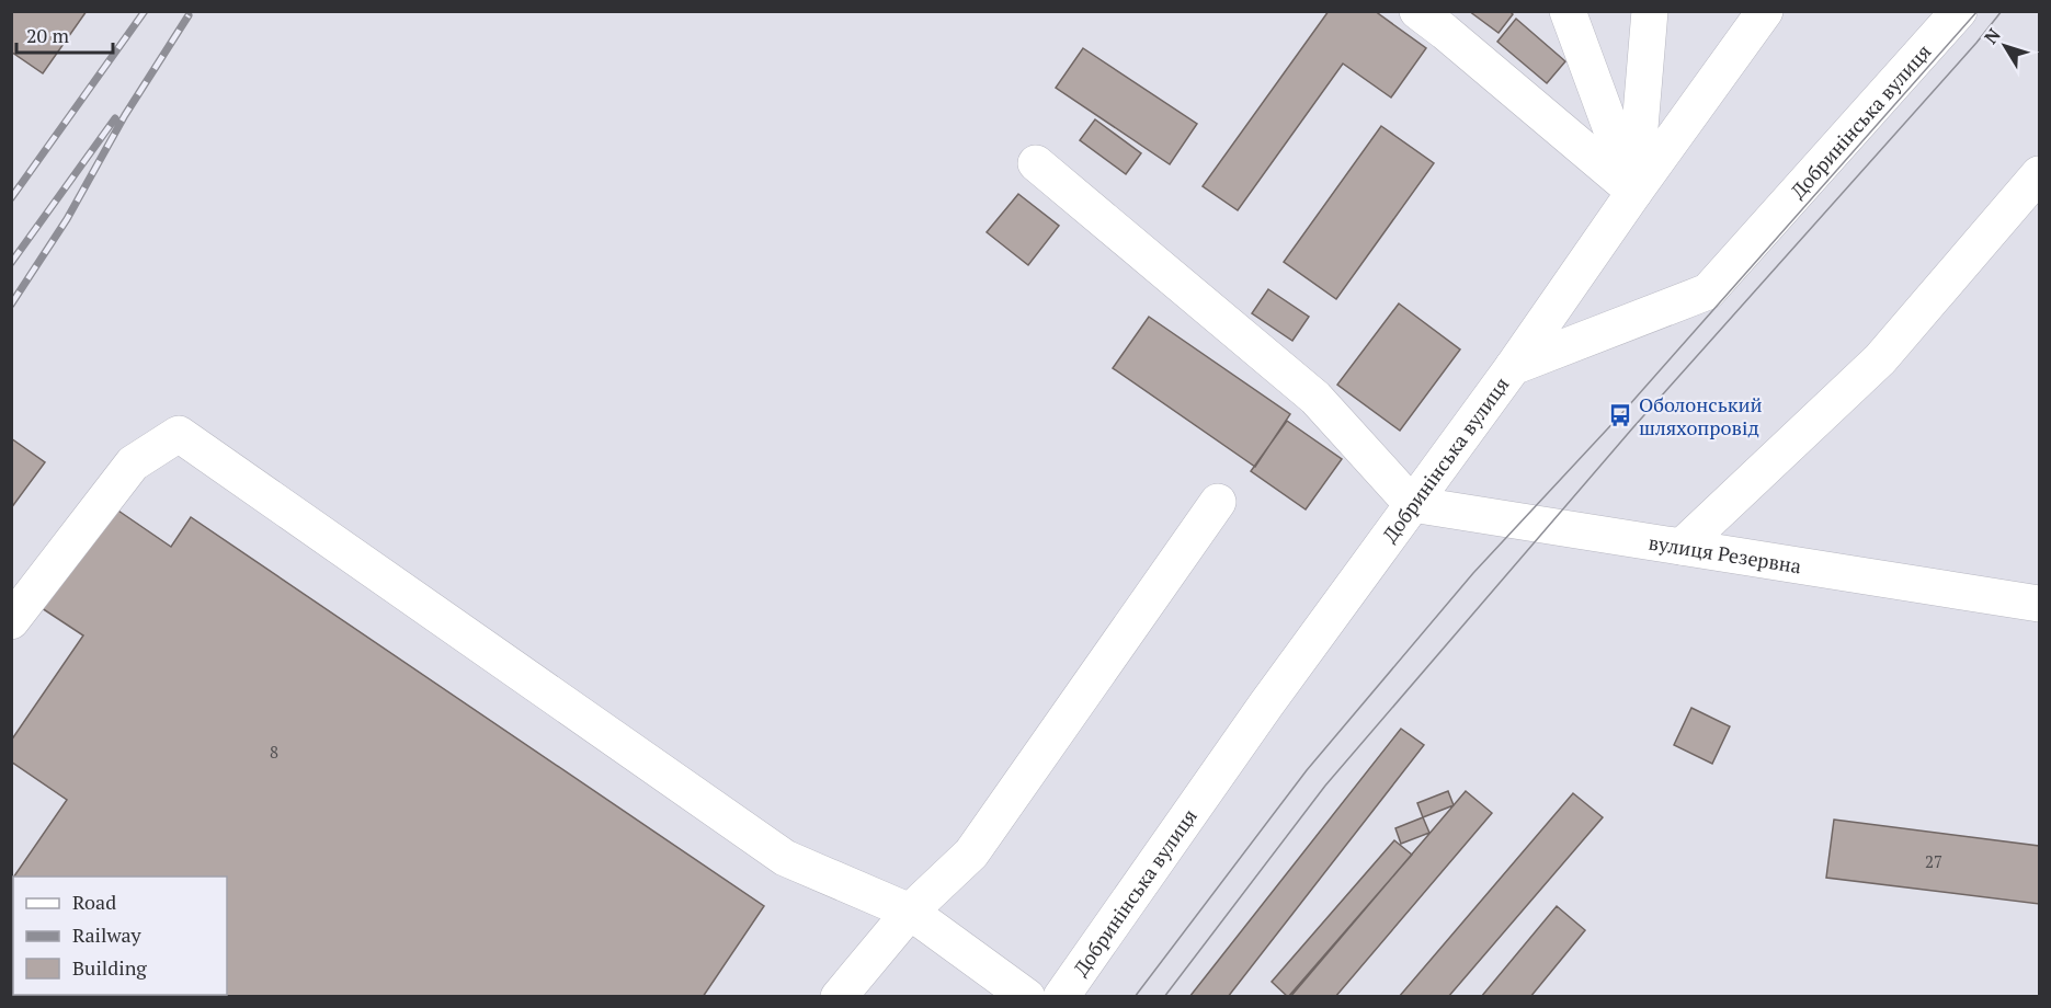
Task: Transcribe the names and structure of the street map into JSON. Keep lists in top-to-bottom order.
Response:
{
  "streets": {
    "street": ["Добринінська вулиця", "вулиця Резервна"]
  },
  "crossings": [
    ["Добринінська вулиця", "вулиця Резервна"]
  ],
  "places": {
    "bus stop": ["Оболонський шляхопровід"]
  },
  "house_numbers": ["8", "27"],
  "legend": ["Road", "Railway", "Building"],
  "scale_bar": "20 m",
  "north": "top left"
}
